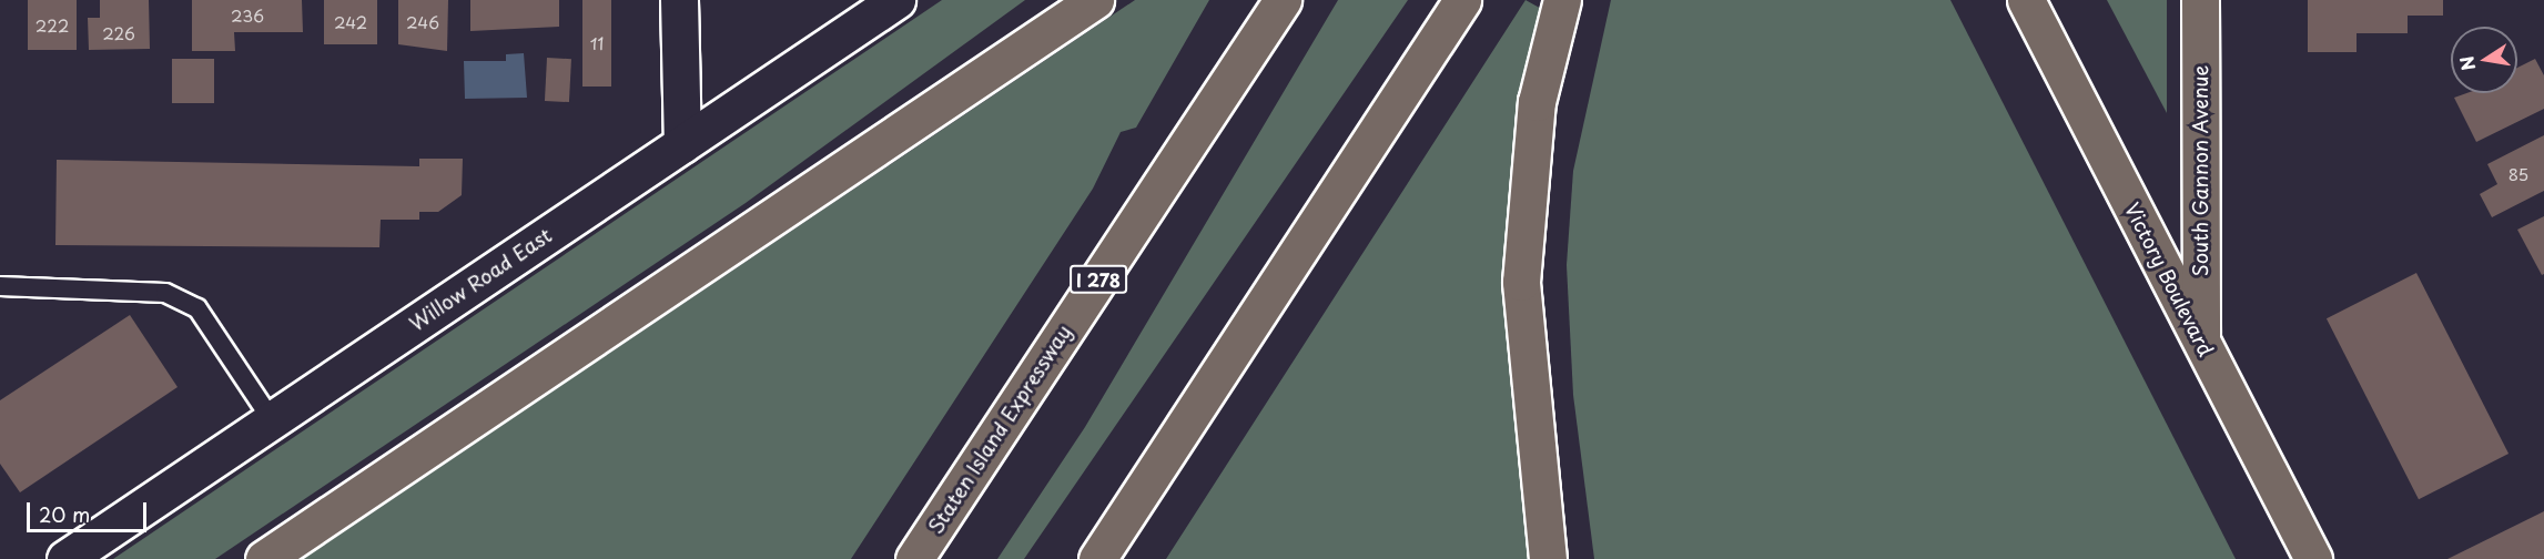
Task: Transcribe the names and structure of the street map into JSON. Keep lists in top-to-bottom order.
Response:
{
  "streets": {
    "main road": [
      "South Gannon Avenue",
      "Willow Road East",
      "I 278",
      "Victory Boulevard",
      "Staten Island Expressway"
    ]
  },
  "crossings": [
    ["South Gannon Avenue", "Victory Boulevard"]
  ],
  "house_numbers": [
    "236",
    "242",
    "246",
    "222",
    "226",
    "11",
    "85"
  ],
  "scale_bar": "20 m",
  "north": "left"
}
